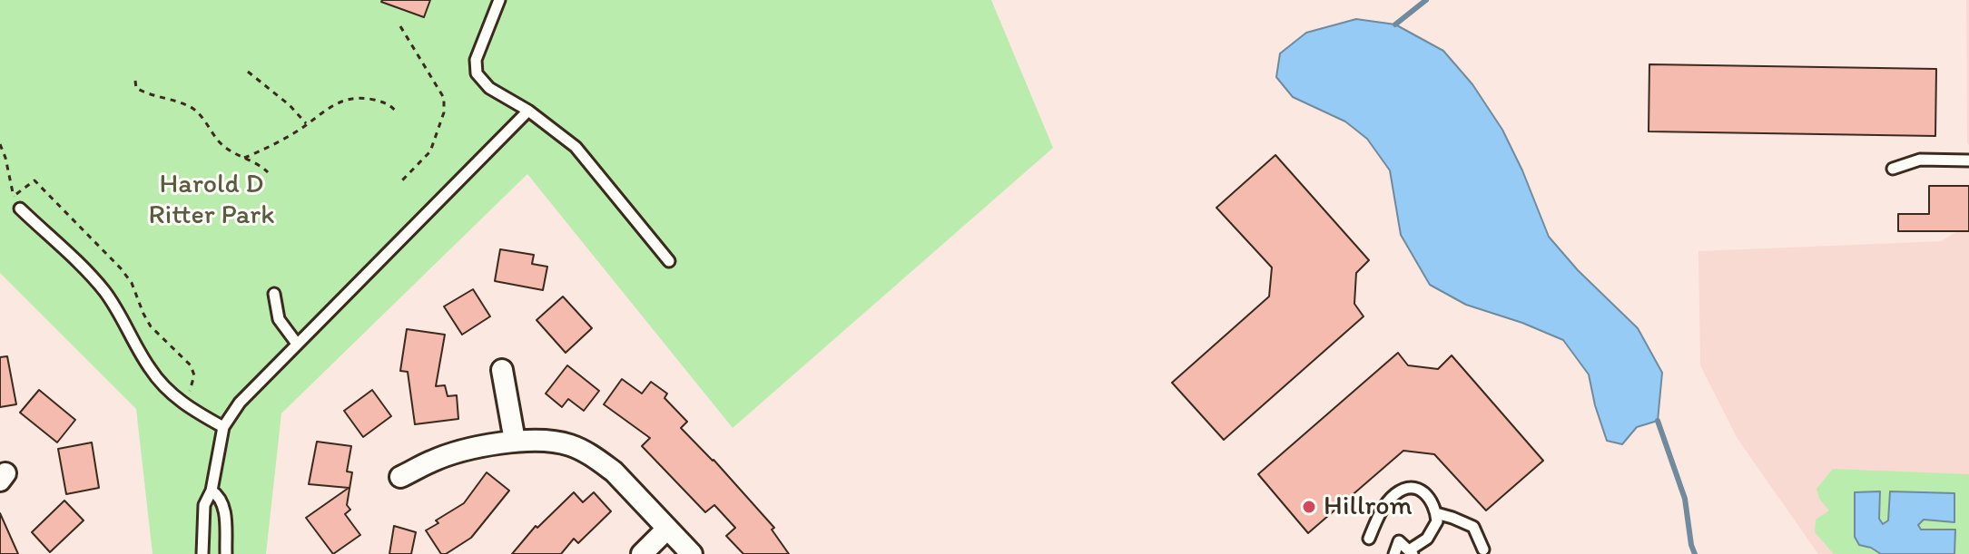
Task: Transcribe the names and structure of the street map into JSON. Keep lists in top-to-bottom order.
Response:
{
  "parks": ["Harold D Ritter Park"],
  "places": ["Hillrom"]
}
